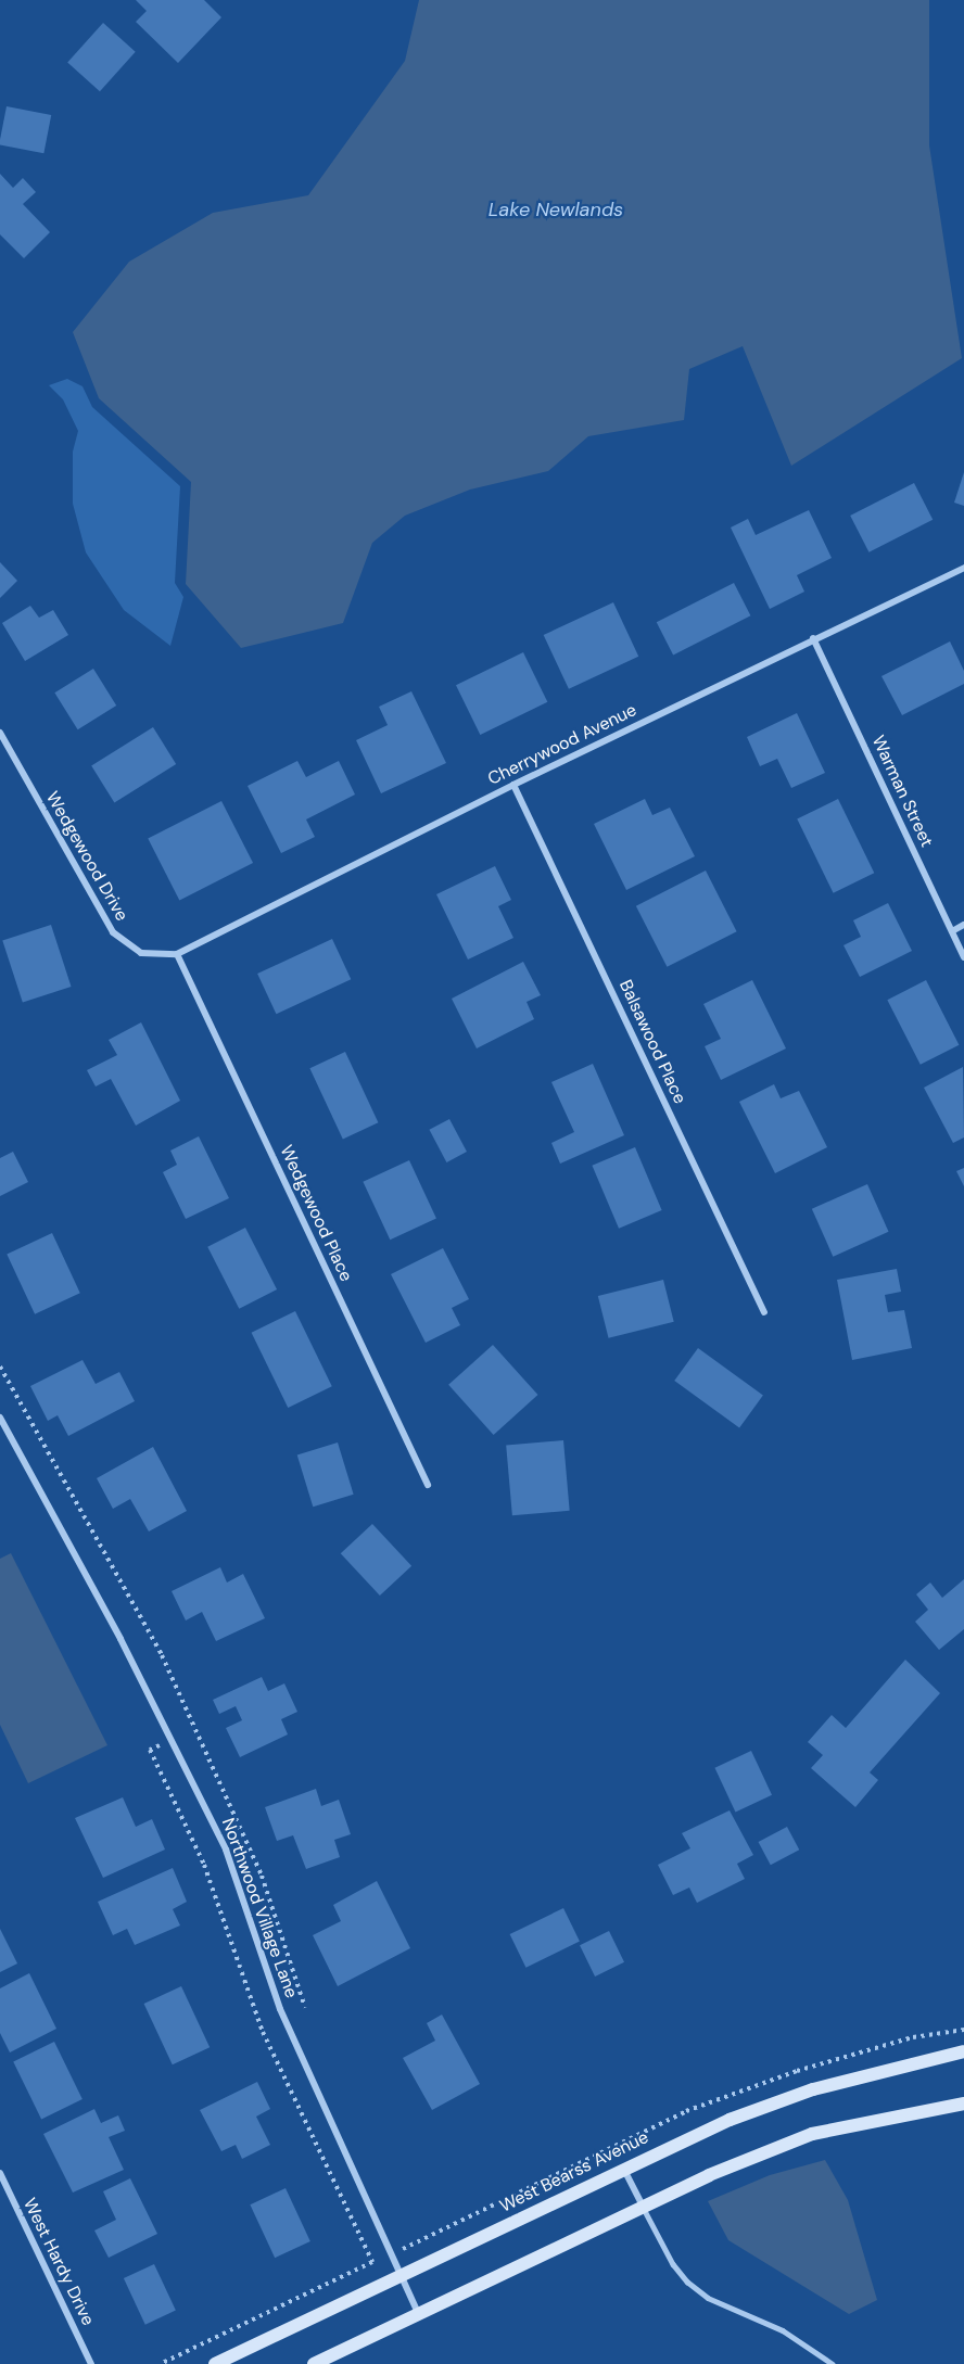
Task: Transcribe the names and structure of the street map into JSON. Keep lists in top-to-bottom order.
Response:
{
  "streets": {
    "main road": ["West Bearss Avenue"],
    "street": [
      "Cherrywood Avenue",
      "Warman Street",
      "Wedgewood Drive",
      "Balsawood Place",
      "Wedgewood Place",
      "Northwood Village Lane",
      "West Hardy Drive"
    ]
  },
  "crossings": [
    ["Cherrywood Avenue", "Warman Street"],
    ["Cherrywood Avenue", "Wedgewood Drive"],
    ["Cherrywood Avenue", "Balsawood Place"],
    ["Cherrywood Avenue", "Wedgewood Place"],
    ["Wedgewood Drive", "Wedgewood Place"],
    ["Northwood Village Lane", "West Bearss Avenue"]
  ],
  "water": ["Lake Newlands"]
}
